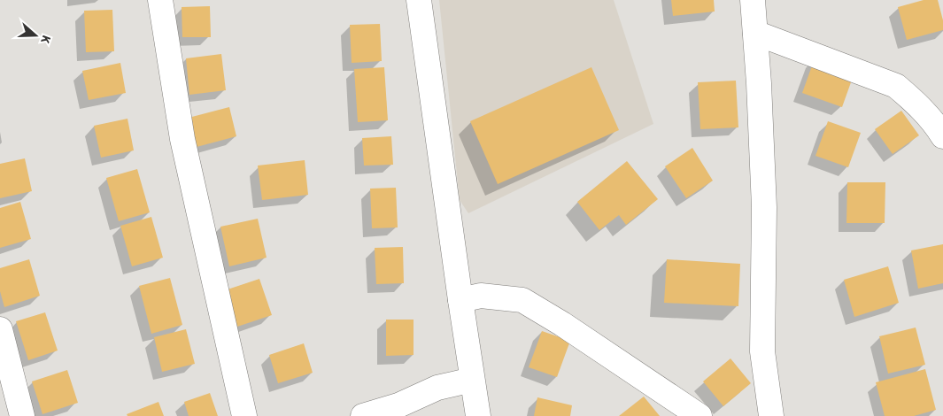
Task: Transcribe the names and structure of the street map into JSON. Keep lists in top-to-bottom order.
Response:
{
  "north": "right"
}
